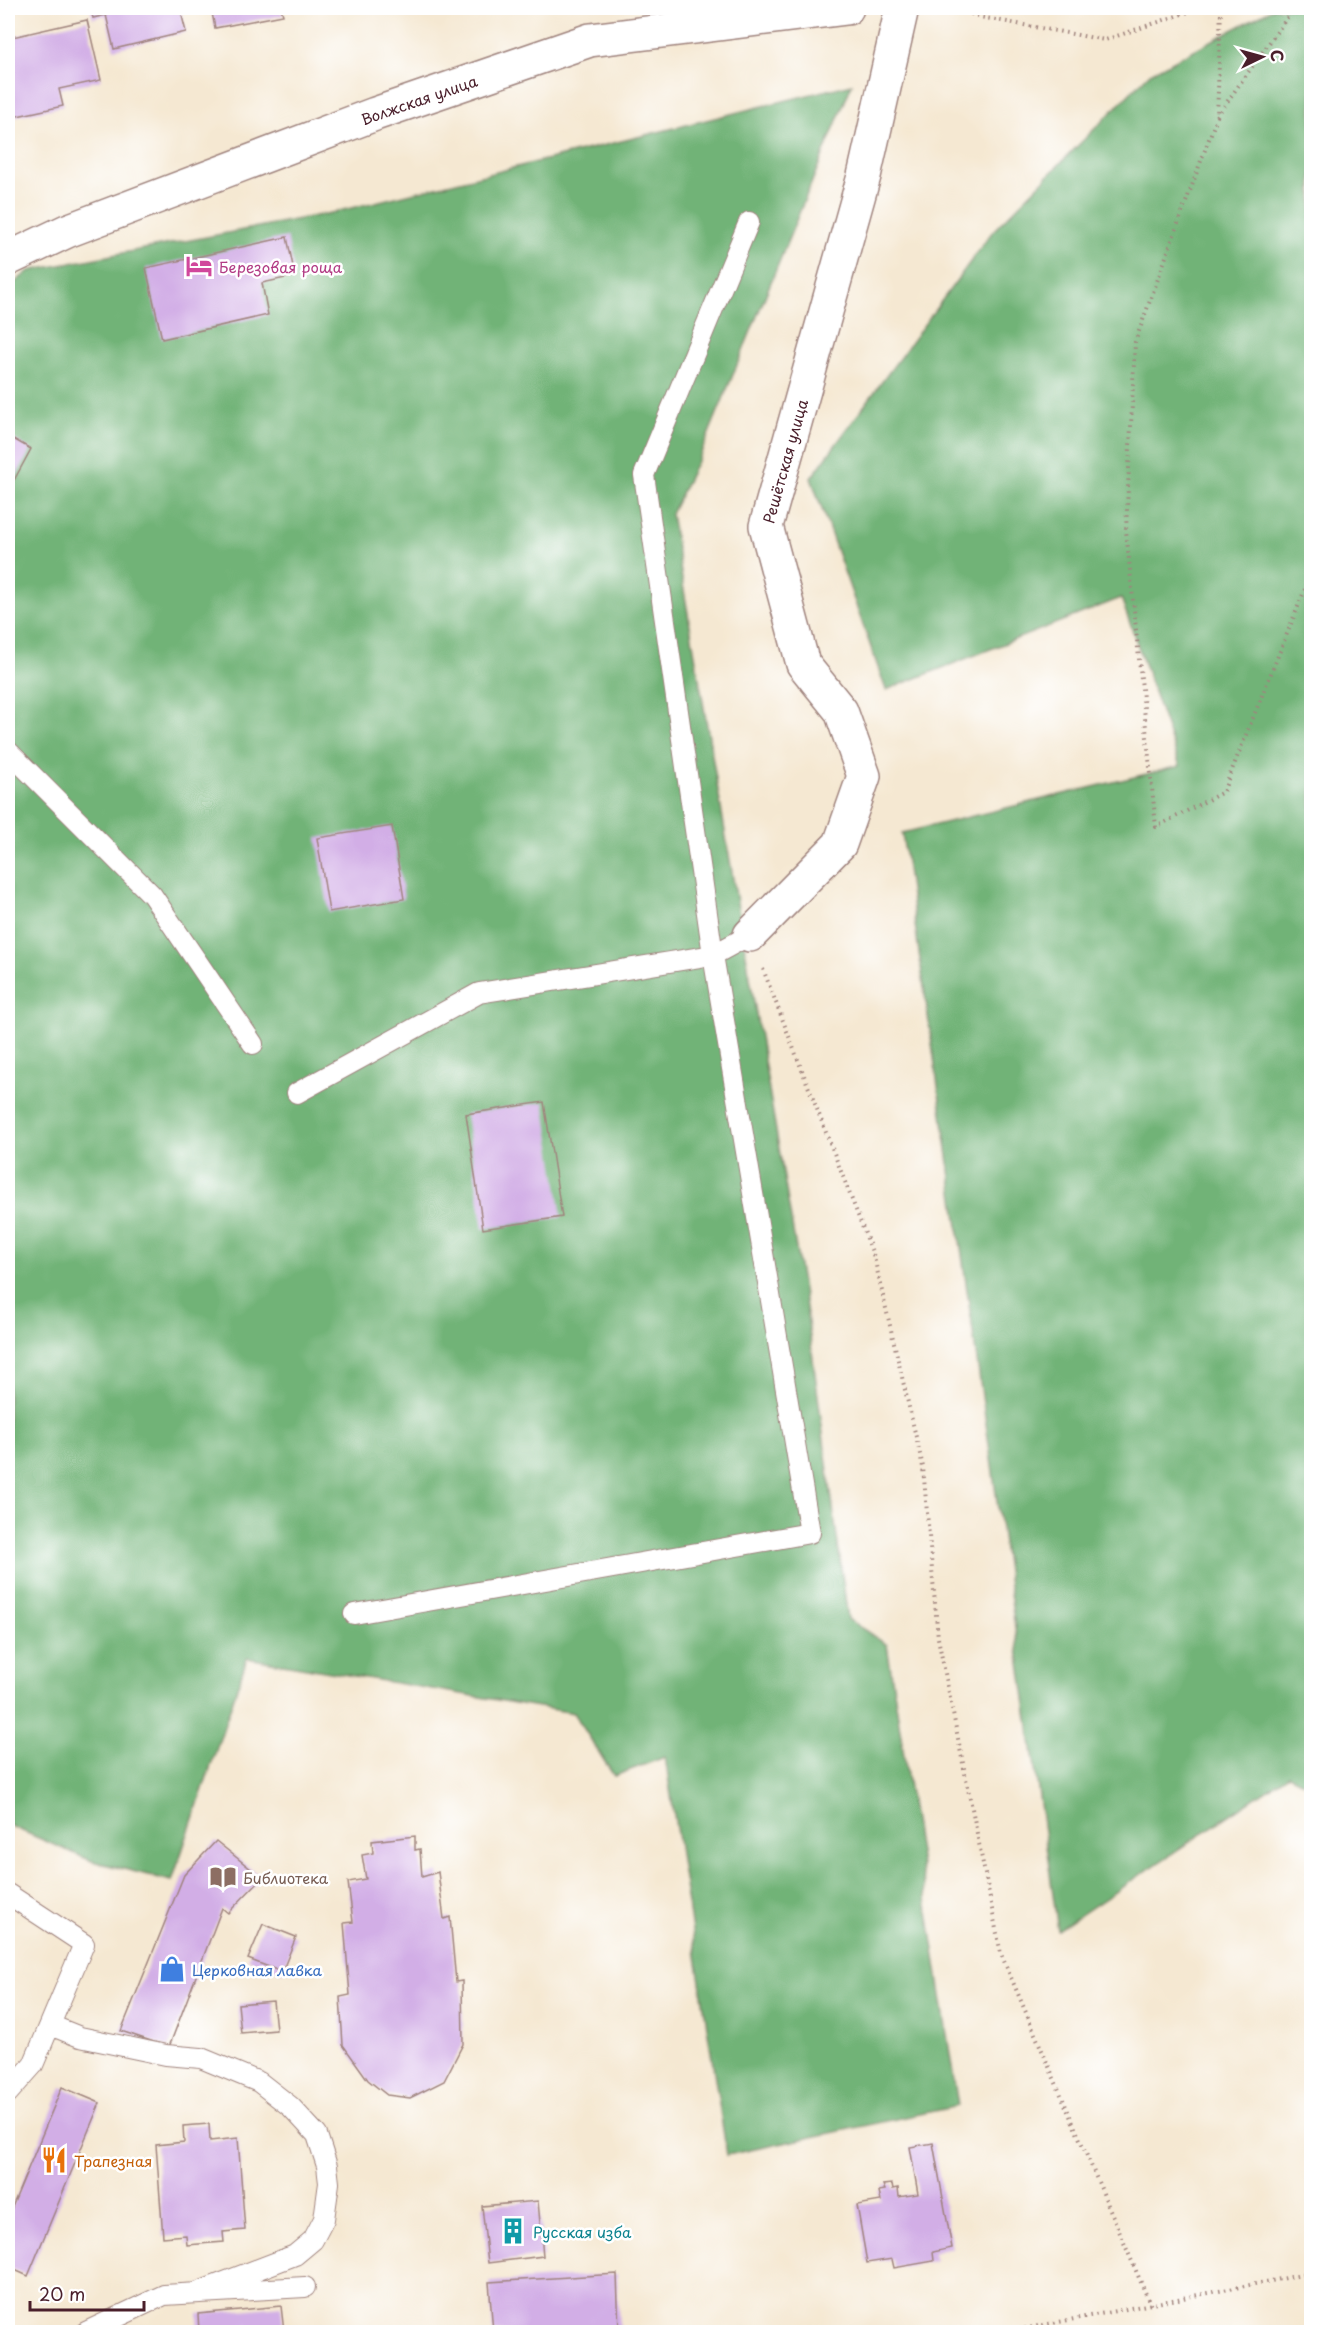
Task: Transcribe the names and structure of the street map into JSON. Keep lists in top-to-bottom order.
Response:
{
  "streets": {
    "street": ["Волжская улица", "Решётская улица"]
  },
  "places": {
    "hotel": ["Березовая роща"],
    "library": ["Библиотека"],
    "shop": ["Церковная лавка"],
    "restaurant": ["Трапезная"],
    "building": ["Русская изба"]
  },
  "scale_bar": "20 m",
  "north": "right"
}
